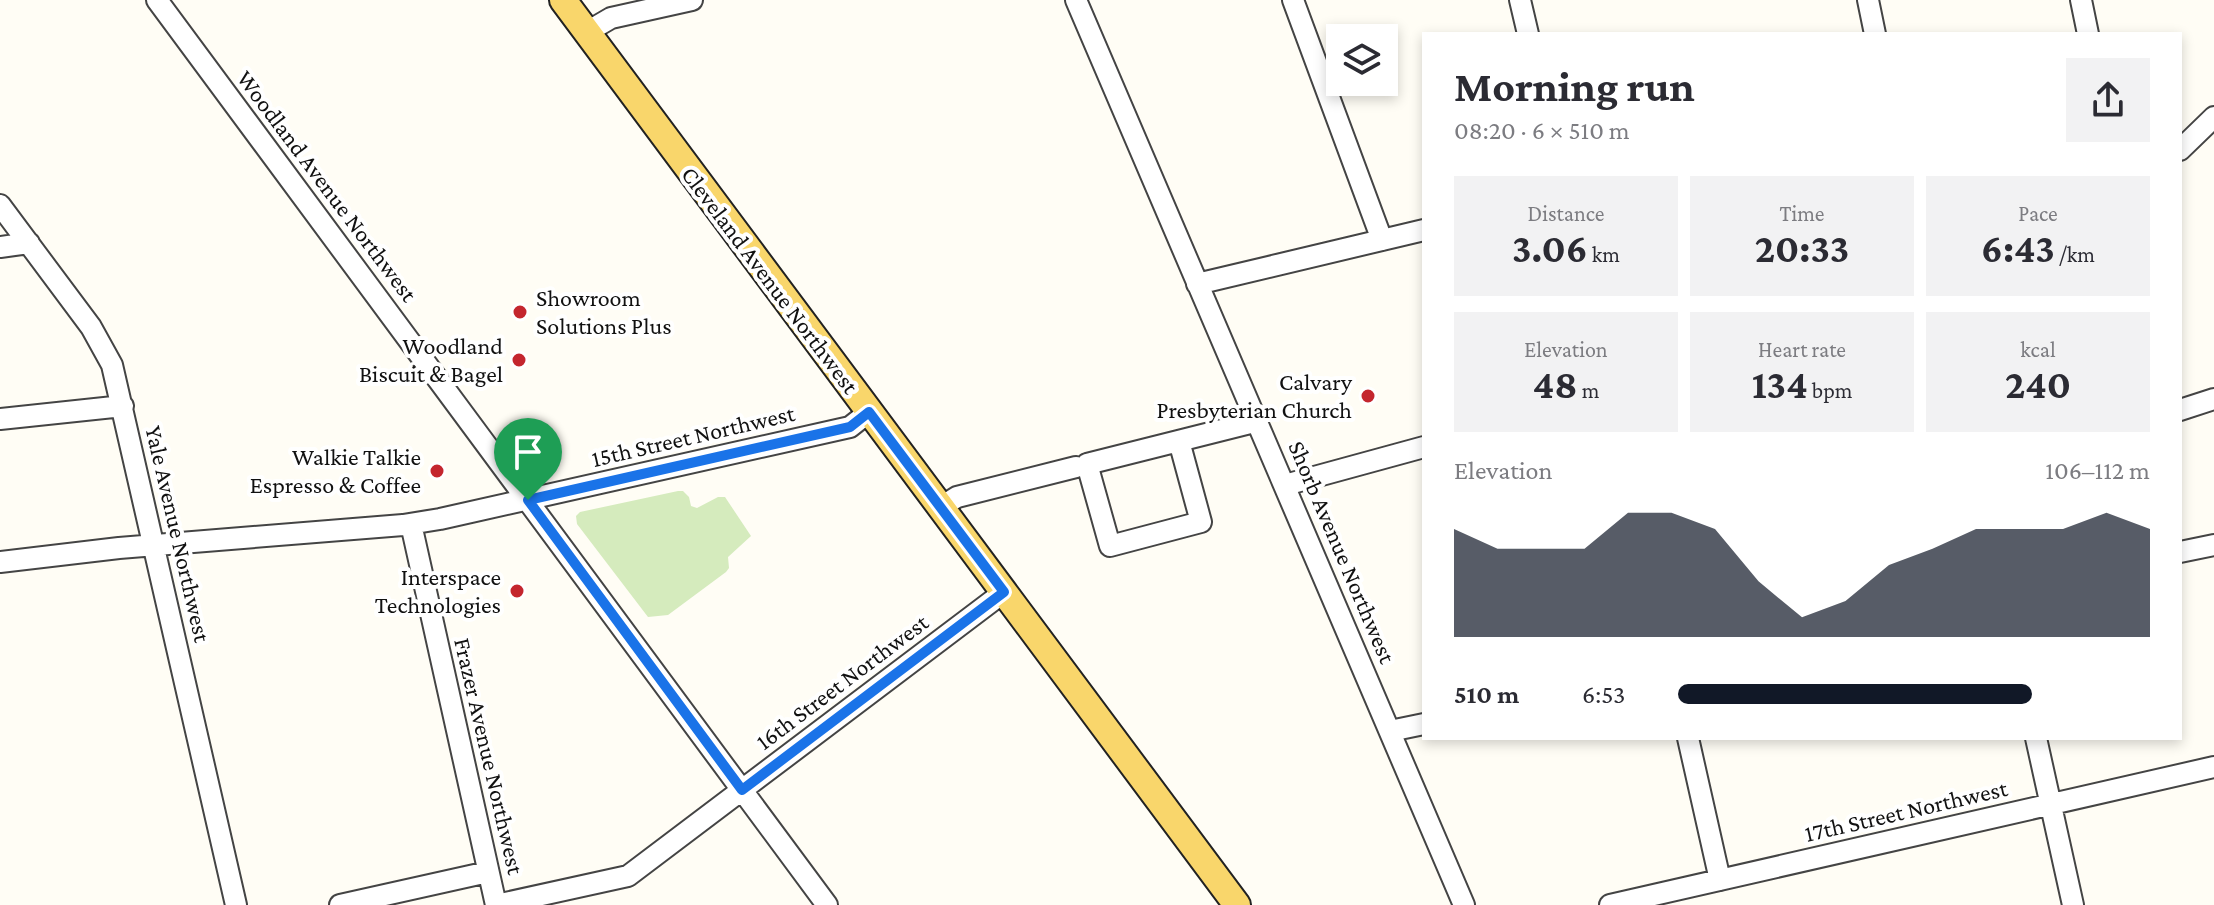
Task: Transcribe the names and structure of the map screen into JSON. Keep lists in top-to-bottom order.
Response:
{
  "streets": {
    "main road": ["Cleveland Avenue Northwest"],
    "street": [
      "Woodland Avenue Northwest",
      "15th Street Northwest",
      "Yale Avenue Northwest",
      "Shorb Avenue Northwest",
      "16th Street Northwest",
      "Frazer Avenue Northwest",
      "17th Street Northwest"
    ]
  },
  "crossings": [
    ["Woodland Avenue Northwest", "15th Street Northwest"],
    ["Woodland Avenue Northwest", "16th Street Northwest"],
    ["Cleveland Avenue Northwest", "15th Street Northwest"],
    ["Cleveland Avenue Northwest", "16th Street Northwest"],
    ["15th Street Northwest", "Yale Avenue Northwest"],
    ["15th Street Northwest", "Frazer Avenue Northwest"],
    ["16th Street Northwest", "Frazer Avenue Northwest"]
  ],
  "places": [
    "Showroom Solutions Plus",
    "Woodland Biscuit & Bagel",
    "Calvary Presbyterian Church",
    "Walkie Talkie Espresso & Coffee",
    "Interspace Technologies"
  ],
  "page": {
    "heading": ["Morning run", "08:20 · 6 × 510 m"],
    "stats": [
      ["Distance", "3.06 km"],
      ["Time", "20:33"],
      ["Pace", "6:43 /km"],
      ["Elevation", "48 m"],
      ["Heart rate", "134 bpm"],
      ["kcal", "240"]
    ],
    "chart": ["Elevation", "106–112 m"],
    "list": [
      {
        "name": "510 m",
        "note": "6:53"
      }
    ]
  }
}
